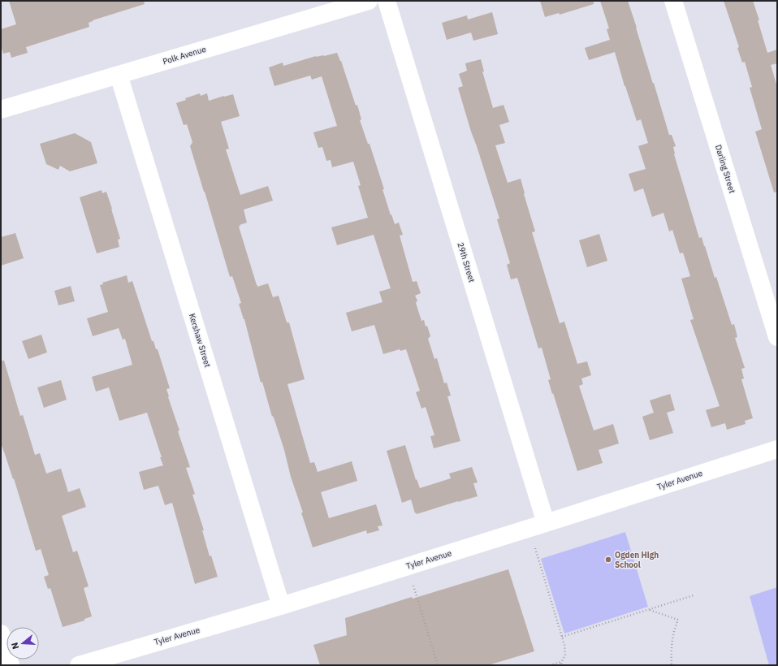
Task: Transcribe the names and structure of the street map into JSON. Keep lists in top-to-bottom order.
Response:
{
  "streets": {
    "street": [
      "Polk Avenue",
      "Darling Street",
      "29th Street",
      "Kershaw Street",
      "Tyler Avenue"
    ]
  },
  "crossings": [
    ["Polk Avenue", "Kershaw Street"],
    ["29th Street", "Tyler Avenue"],
    ["Kershaw Street", "Tyler Avenue"]
  ],
  "places": ["Ogden High School"],
  "north": "left"
}
